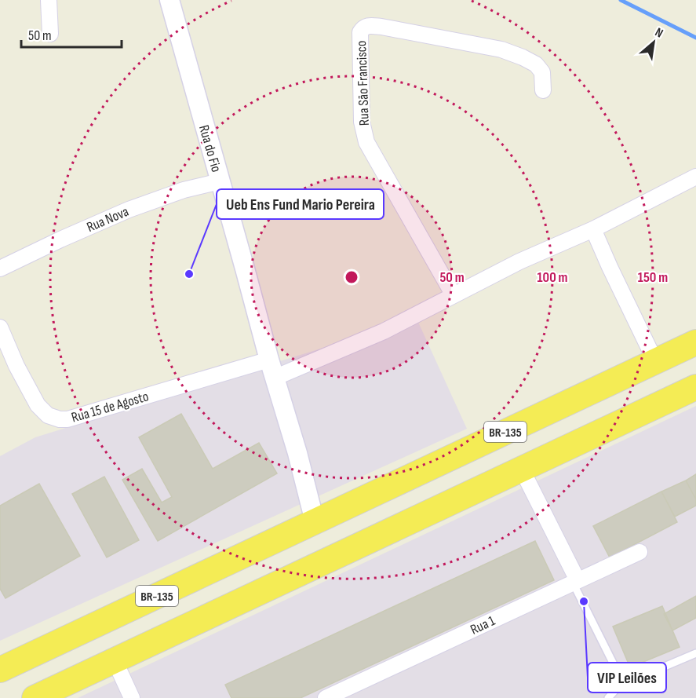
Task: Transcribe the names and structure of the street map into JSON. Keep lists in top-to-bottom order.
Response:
{
  "streets": {
    "highway": ["BR-135"],
    "street": [
      "Rua São Francisco",
      "Rua do Fio",
      "Rua Nova",
      "Rua 15 de Agosto",
      "Rua 1"
    ]
  },
  "crossings": [
    ["Rua do Fio", "Rua Nova"],
    ["Rua do Fio", "Rua 15 de Agosto"],
    ["Rua do Fio", "BR-135"]
  ],
  "places": ["Ueb Ens Fund Mario Pereira", "VIP Leilões"],
  "scale_bar": "50 m",
  "north": "top right",
  "rings": ["50 m", "100 m", "150 m"]
}
